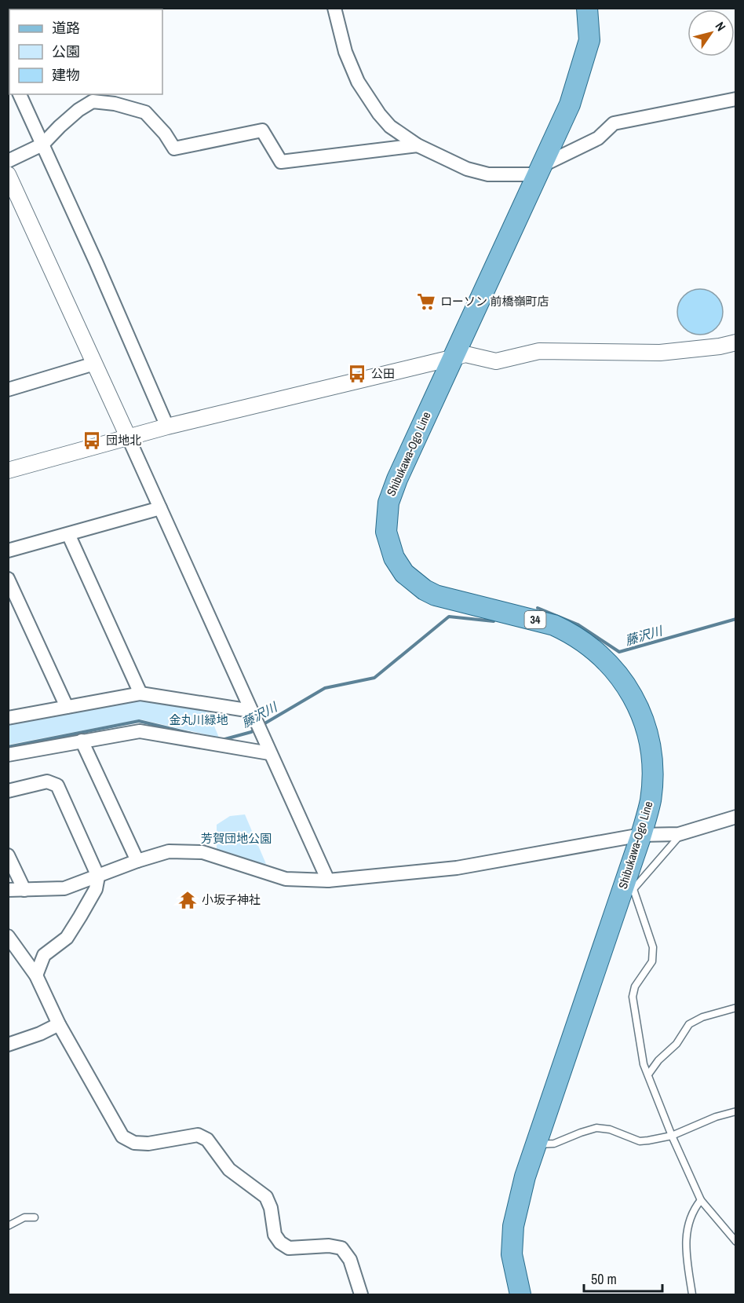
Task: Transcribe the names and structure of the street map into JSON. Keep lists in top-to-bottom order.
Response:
{
  "streets": {
    "main road": ["Shibukawa-Ogo Line", "34"]
  },
  "water": ["藤沢川"],
  "parks": ["金丸川緑地", "芳賀団地公園"],
  "places": {
    "supermarket": ["ローソン 前橋嶺町店"],
    "bus stop": ["公田", "団地北"],
    "temple": ["小坂子神社"]
  },
  "legend": ["道路", "公園", "建物"],
  "scale_bar": "50 m",
  "north": "top right"
}
